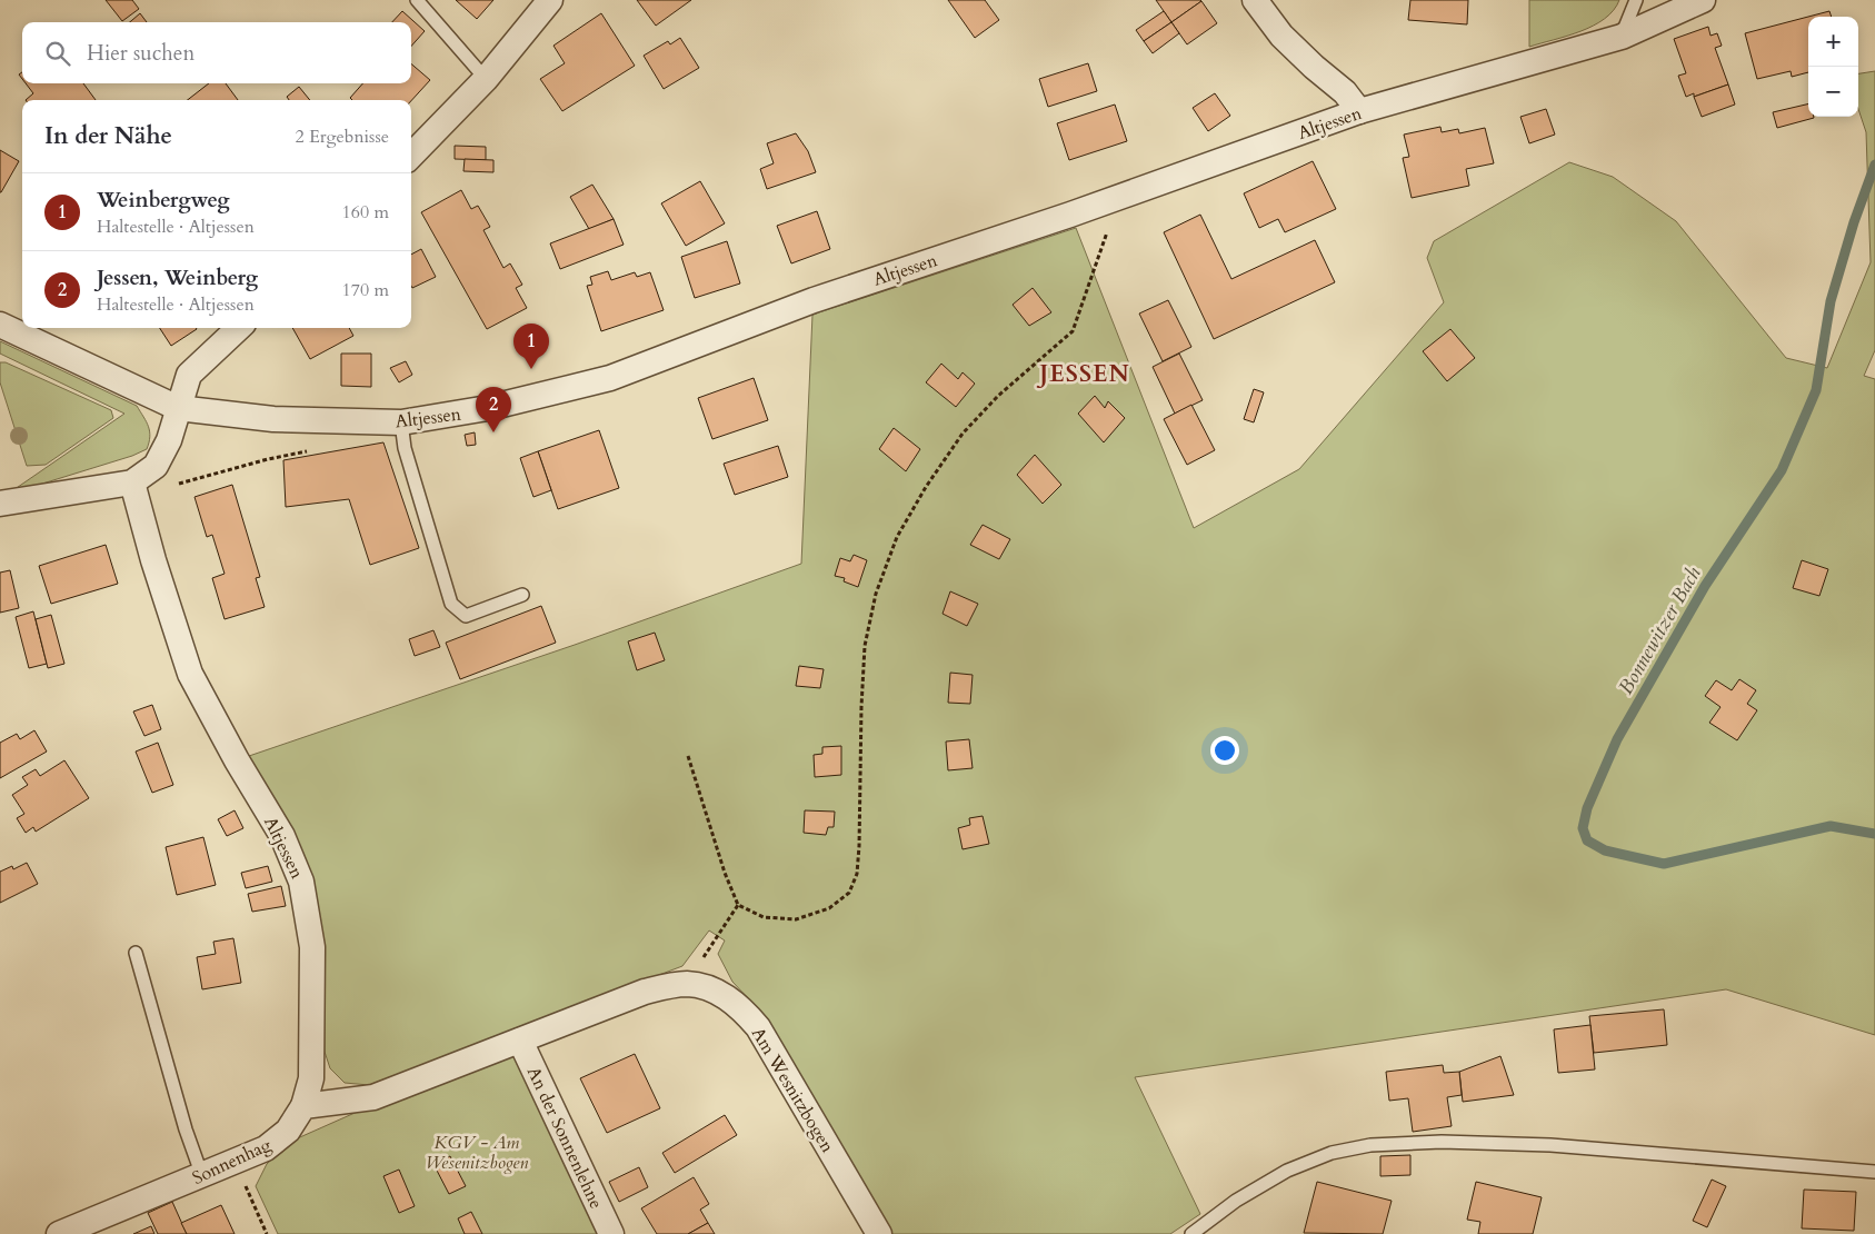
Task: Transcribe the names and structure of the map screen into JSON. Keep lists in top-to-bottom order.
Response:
{
  "streets": {
    "street": [
      "Altjessen",
      "Am Wesnitzbogen",
      "An der Sonnenlehne",
      "Sonnenhag"
    ]
  },
  "crossings": [
    ["Altjessen", "Sonnenhag"],
    ["Am Wesnitzbogen", "An der Sonnenlehne"]
  ],
  "districts": ["JESSEN"],
  "water": ["Bonnewitzer Bach"],
  "parks": ["KGV - Am Wesenitzbogen"],
  "page": {
    "map_buttons": ["+", "−"],
    "search": "Hier suchen",
    "heading": ["In der Nähe", "2 Ergebnisse"],
    "list": [
      {
        "mark": "1",
        "name": "Weinbergweg",
        "note": "Haltestelle · Altjessen",
        "value": "160 m"
      },
      {
        "mark": "2",
        "name": "Jessen, Weinberg",
        "note": "Haltestelle · Altjessen",
        "value": "170 m"
      }
    ],
    "pins": ["1", "2"]
  }
}
